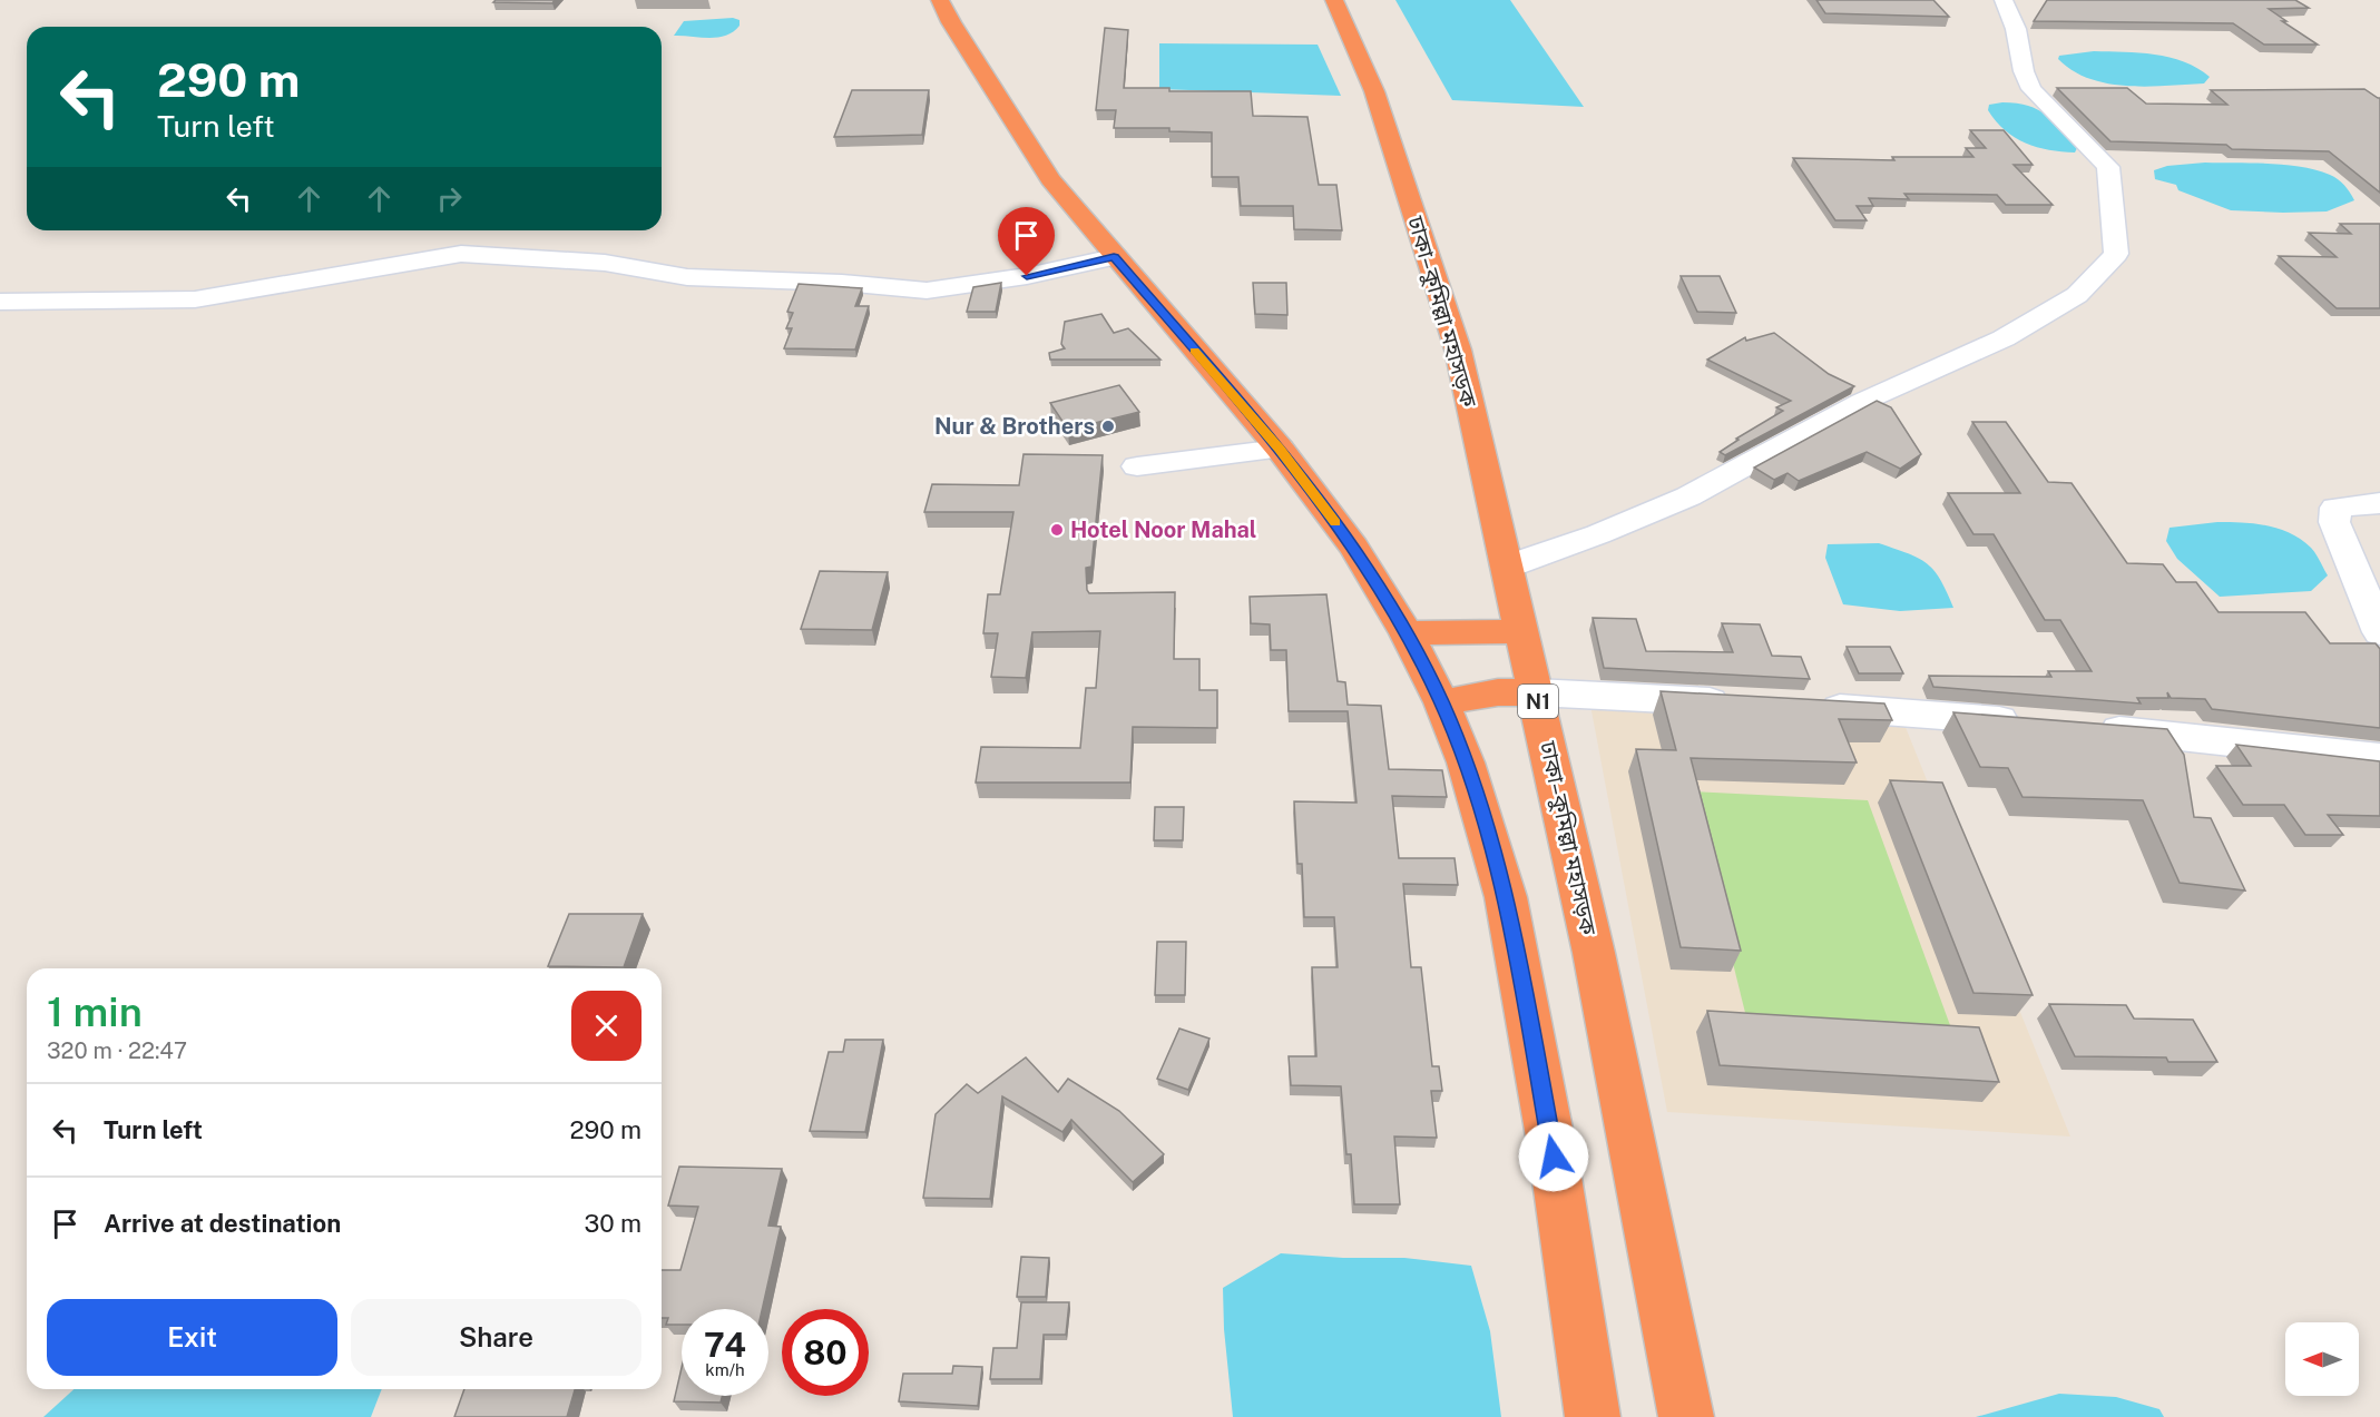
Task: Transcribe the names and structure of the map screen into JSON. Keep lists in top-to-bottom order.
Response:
{
  "streets": {
    "highway": ["ঢাকা–কুমিল্লা মহাসড়ক", "N1"]
  },
  "places": ["Nur & Brothers", "Hotel Noor Mahal"],
  "north": "left",
  "page": {
    "turn": ["290 m", "Turn left"],
    "heading": ["1 min", "320 m · 22:47"],
    "list": [
      {
        "name": "Turn left",
        "value": "290 m"
      },
      {
        "name": "Arrive at destination",
        "value": "30 m"
      }
    ],
    "buttons": ["Exit", "Share"],
    "speed": "74 km/h",
    "limit": "80"
  }
}
